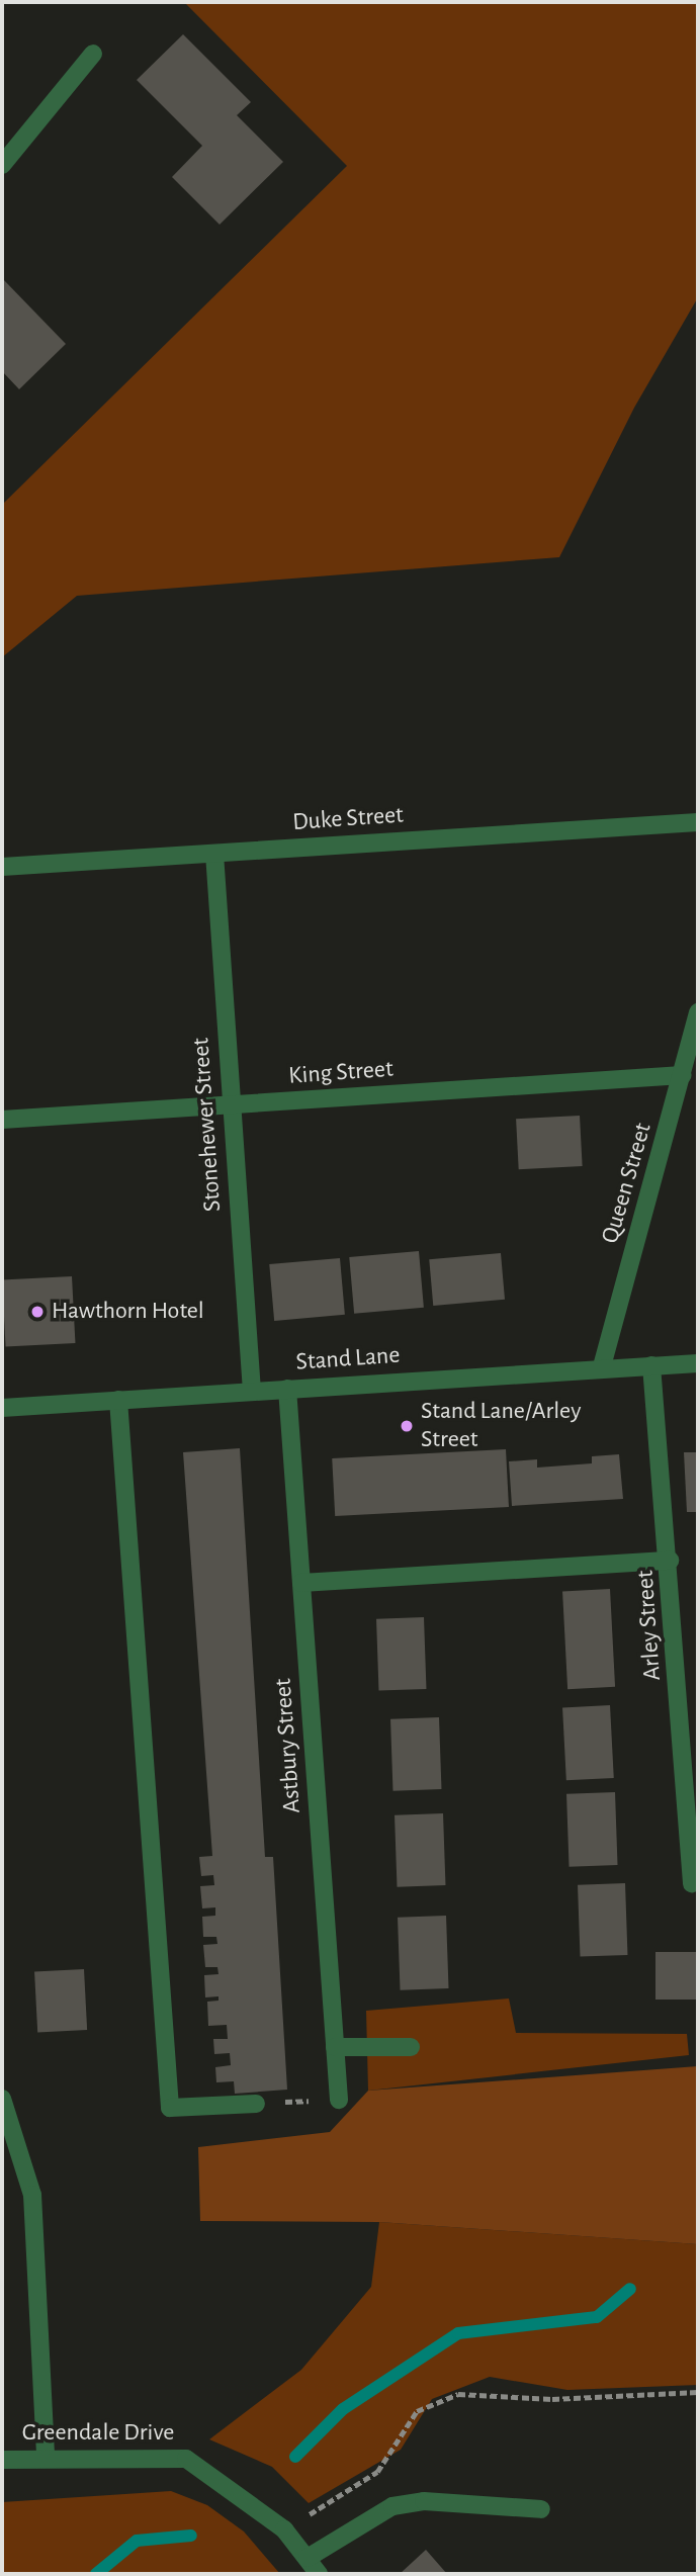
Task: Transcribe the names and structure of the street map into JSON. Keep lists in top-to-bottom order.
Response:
{
  "streets": {
    "street": [
      "Duke Street",
      "King Street",
      "Stonehewer Street",
      "Queen Street",
      "Stand Lane",
      "Arley Street",
      "Astbury Street",
      "Greendale Drive"
    ]
  },
  "crossings": [
    ["Duke Street", "Stonehewer Street"],
    ["King Street", "Stonehewer Street"],
    ["King Street", "Queen Street"],
    ["Stonehewer Street", "Stand Lane"],
    ["Queen Street", "Stand Lane"],
    ["Stand Lane", "Arley Street"],
    ["Stand Lane", "Astbury Street"]
  ],
  "places": ["Hawthorn Hotel", "Stand Lane/Arley Street"]
}
